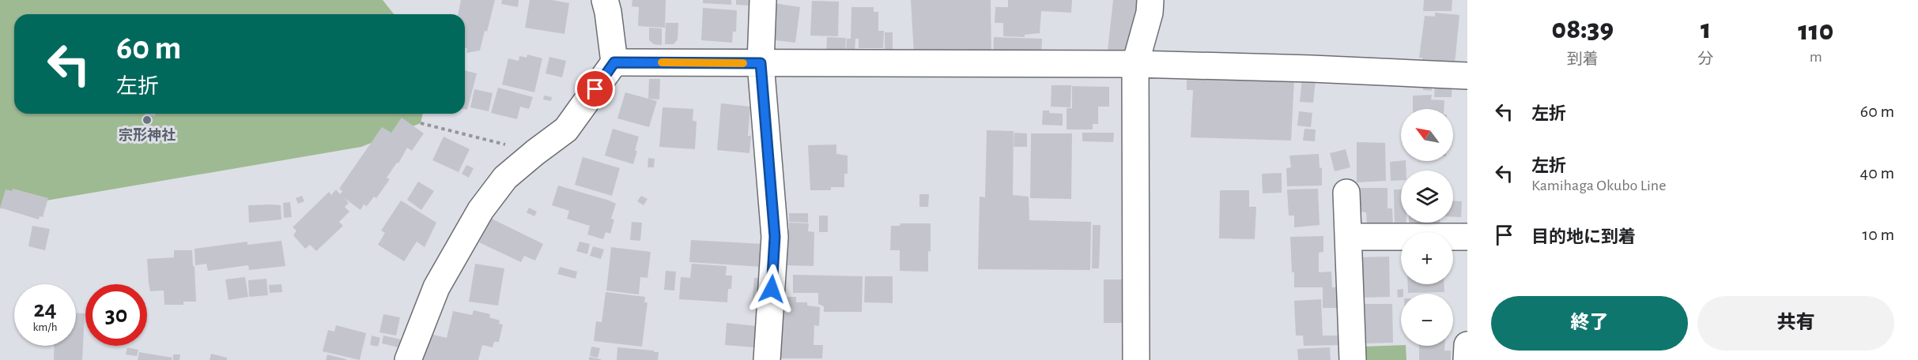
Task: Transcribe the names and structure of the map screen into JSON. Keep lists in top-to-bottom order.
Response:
{
  "places": ["宗形神社"],
  "north": "top left",
  "page": {
    "eta": [
      "08:39",
      "到着",
      "1",
      "分",
      "110",
      "m"
    ],
    "turn": ["60 m", "左折"],
    "list": [
      {
        "name": "左折",
        "value": "60 m"
      },
      {
        "name": "左折",
        "note": "Kamihaga Okubo Line",
        "value": "40 m"
      },
      {
        "name": "目的地に到着",
        "value": "10 m"
      }
    ],
    "map_buttons": ["+", "−"],
    "speed": "24 km/h",
    "limit": "30",
    "buttons": ["終了", "共有"]
  }
}
